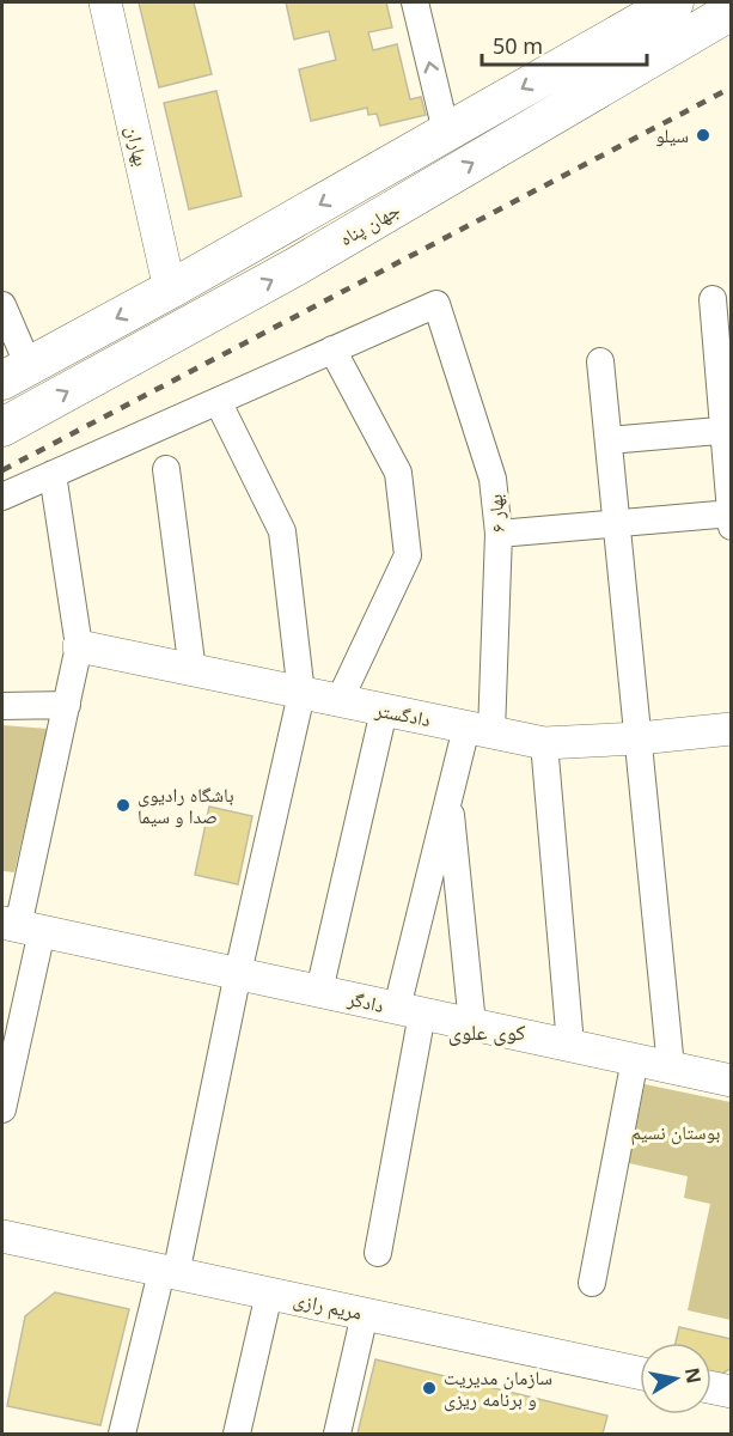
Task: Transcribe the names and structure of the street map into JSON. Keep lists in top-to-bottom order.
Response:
{
  "streets": {
    "main road": ["جهان پناه"],
    "street": [
      "بهاران",
      "بهار ۶",
      "دادگستر",
      "دادگر",
      "مریم رازی"
    ]
  },
  "crossings": [
    ["بهار ۶", "دادگستر"],
    ["بهار ۶", "دادگر"]
  ],
  "districts": ["کوی علوی"],
  "parks": ["بوستان نسیم"],
  "places": ["سیلو", "باشگاه رادیوی صدا و سیما", "سازمان مدیریت و برنامه ریزی"],
  "scale_bar": "50 m",
  "north": "right"
}
